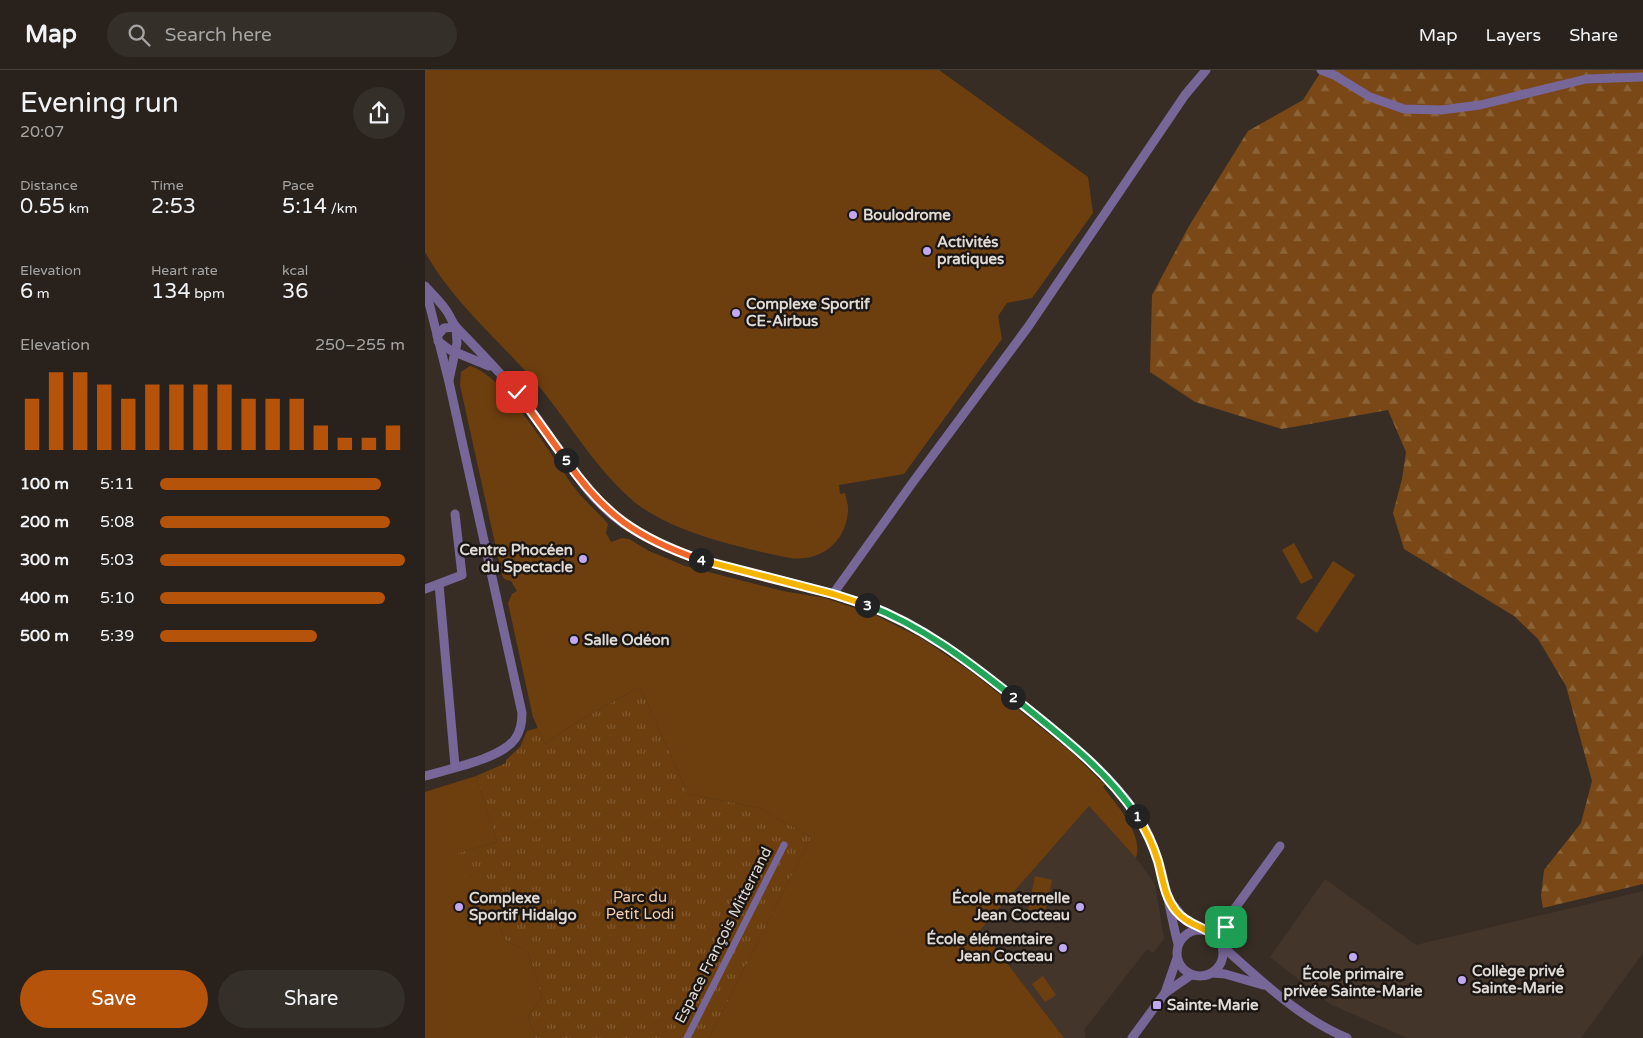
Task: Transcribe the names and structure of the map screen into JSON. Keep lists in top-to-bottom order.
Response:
{
  "streets": {
    "street": ["Espace François Mitterrand"]
  },
  "parks": ["Parc du Petit Lodi"],
  "places": {
    "other": [
      "Boulodrome",
      "Activités pratiques",
      "Complexe Sportif CE-Airbus",
      "Centre Phocéen du Spectacle",
      "Salle Odéon",
      "Complexe Sportif Hidalgo",
      "École maternelle Jean Cocteau",
      "École élémentaire Jean Cocteau",
      "École primaire privée Sainte-Marie",
      "Collège privé Sainte-Marie"
    ],
    "transit": ["Sainte-Marie"]
  },
  "page": {
    "header": "Map",
    "search": "Search here",
    "nav": ["Map", "Layers", "Share"],
    "heading": ["Evening run", "20:07"],
    "stats": [
      ["Distance", "0.55 km"],
      ["Time", "2:53"],
      ["Pace", "5:14 /km"],
      ["Elevation", "6 m"],
      ["Heart rate", "134 bpm"],
      ["kcal", "36"]
    ],
    "chart": ["Elevation", "250–255 m"],
    "pins": [
      "5",
      "4",
      "3",
      "2",
      "1"
    ],
    "list": [
      {
        "name": "100 m",
        "note": "5:11"
      },
      {
        "name": "200 m",
        "note": "5:08"
      },
      {
        "name": "300 m",
        "note": "5:03"
      },
      {
        "name": "400 m",
        "note": "5:10"
      },
      {
        "name": "500 m",
        "note": "5:39"
      }
    ],
    "buttons": ["Save", "Share"]
  }
}
